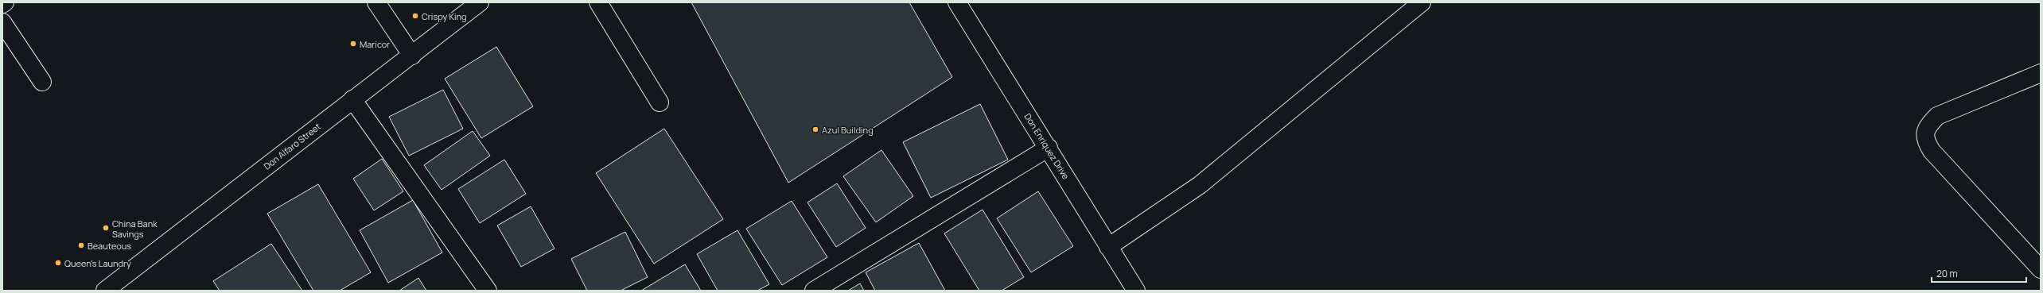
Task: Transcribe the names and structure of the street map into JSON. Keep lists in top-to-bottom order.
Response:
{
  "streets": {
    "street": ["Don Alfaro Street", "Don Enriquez Drive"]
  },
  "places": [
    "Crispy King",
    "Maricor",
    "Azul Building",
    "China Bank Savings",
    "Beauteous",
    "Queen's Laundry"
  ],
  "scale_bar": "20 m"
}
